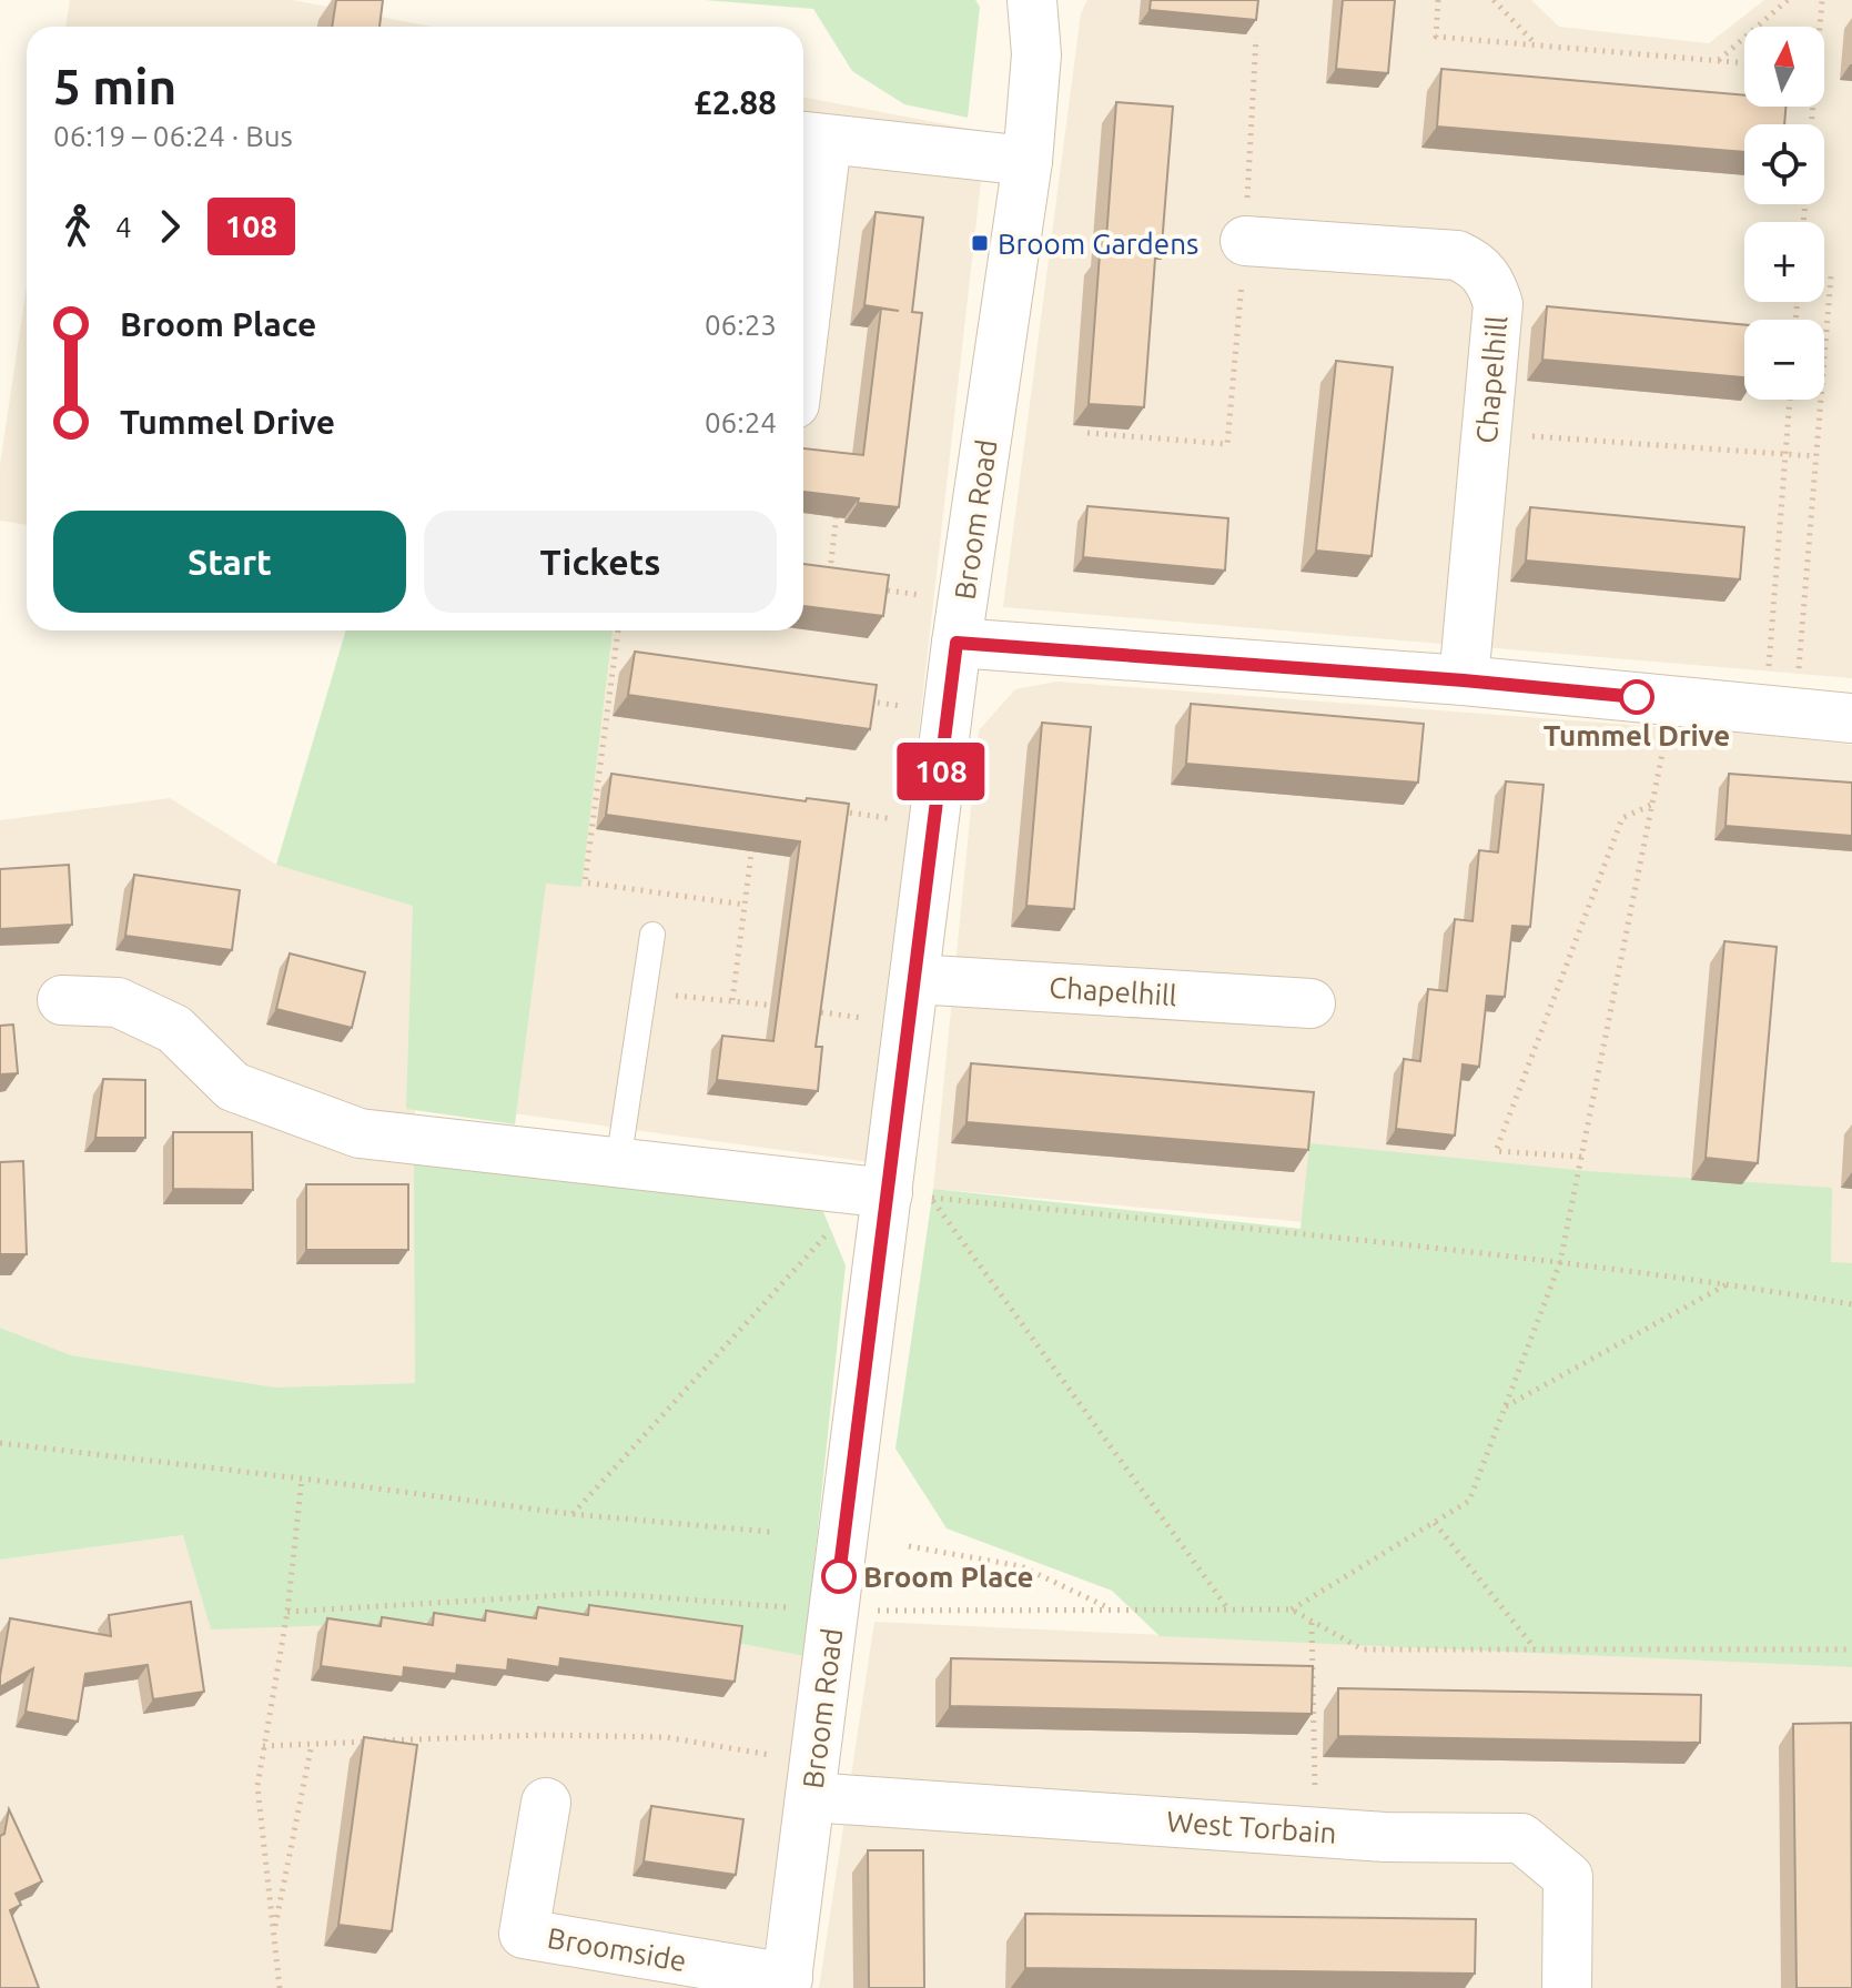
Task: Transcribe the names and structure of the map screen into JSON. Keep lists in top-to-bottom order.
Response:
{
  "streets": {
    "street": [
      "Chapelhill",
      "Broom Road",
      "West Torbain",
      "Broomside"
    ]
  },
  "crossings": [
    ["Chapelhill", "Broom Road"],
    ["Broom Road", "West Torbain"],
    ["Broom Road", "Broomside"]
  ],
  "places": {
    "transit": ["Broom Gardens"],
    "other": ["Tummel Drive", "Broom Place"]
  },
  "lines": ["bus line 108"],
  "north": "top",
  "page": {
    "on_map": "108",
    "map_buttons": ["+", "−"],
    "heading": ["5 min", "06:19 – 06:24 · Bus", "£2.88"],
    "legs": ["4", "108"],
    "list": [
      {
        "name": "Broom Place",
        "value": "06:23"
      },
      {
        "name": "Tummel Drive",
        "value": "06:24"
      }
    ],
    "buttons": ["Start", "Tickets"]
  }
}
